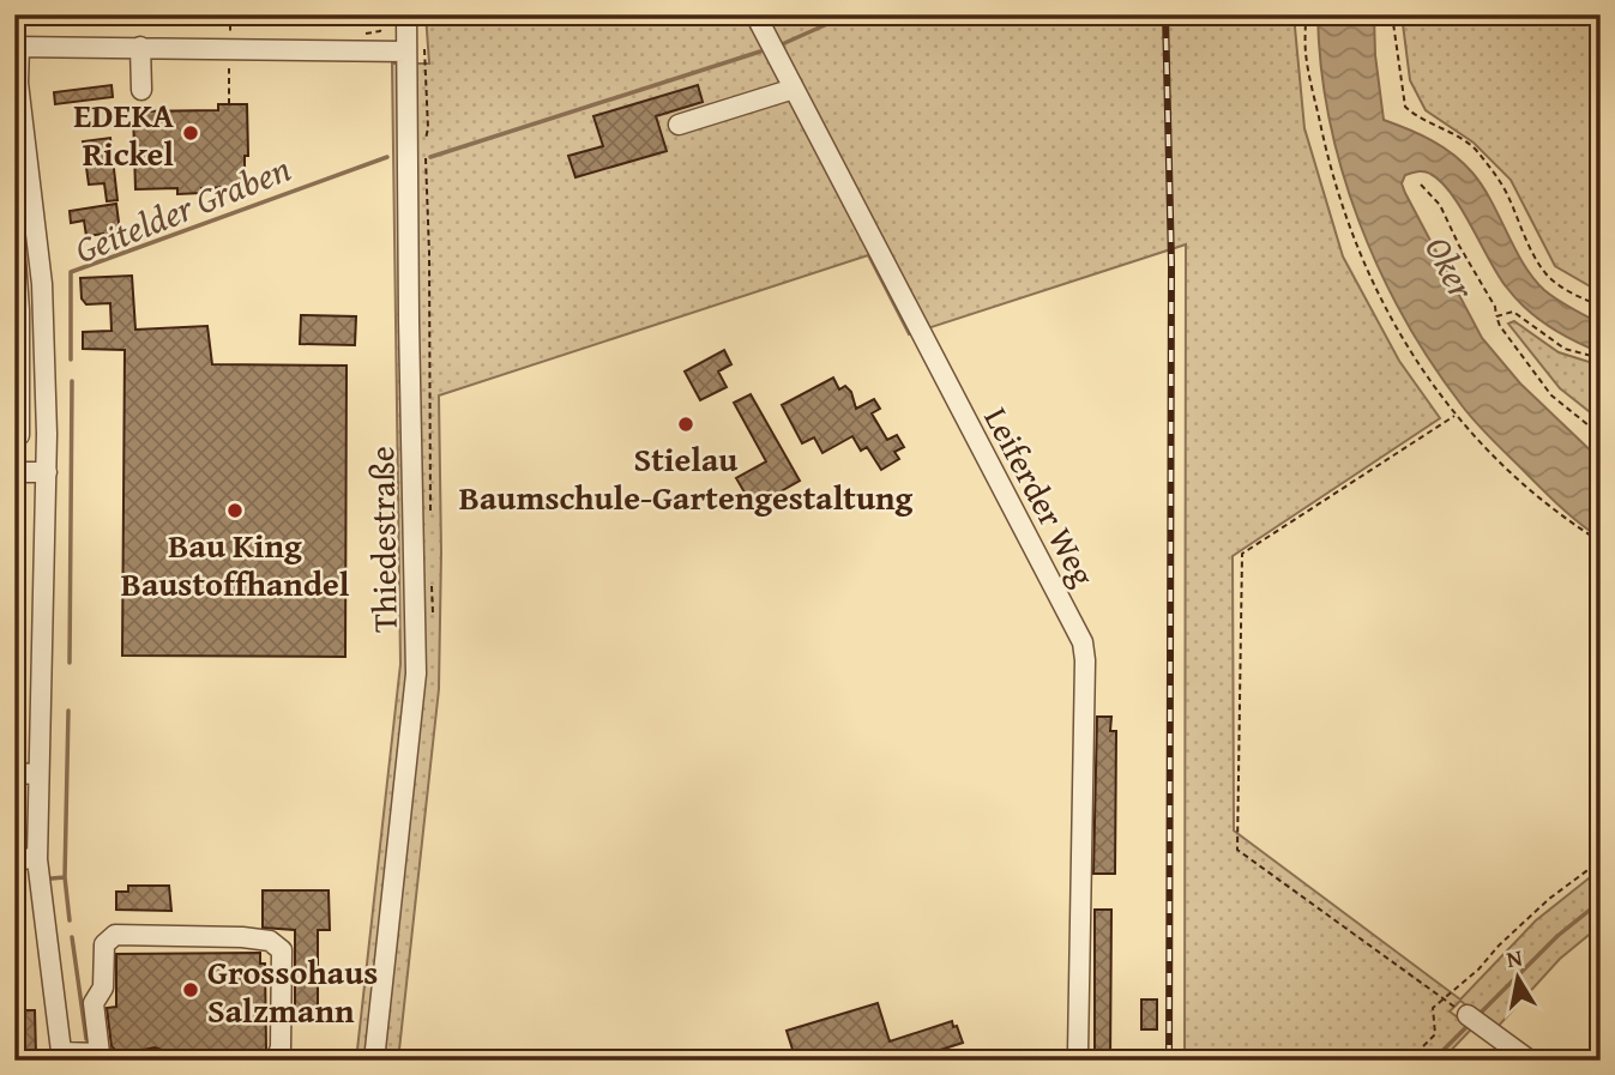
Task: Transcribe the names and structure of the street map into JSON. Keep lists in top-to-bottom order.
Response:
{
  "streets": {
    "street": ["Leiferder Weg", "Thiedestraße"]
  },
  "water": ["Geitelder Graben", "Oker"],
  "places": [
    "EDEKA Rickel",
    "Stielau Baumschule-Gartengestaltung",
    "Bau King Baustoffhandel",
    "Grossohaus Salzmann"
  ],
  "north": "top"
}
